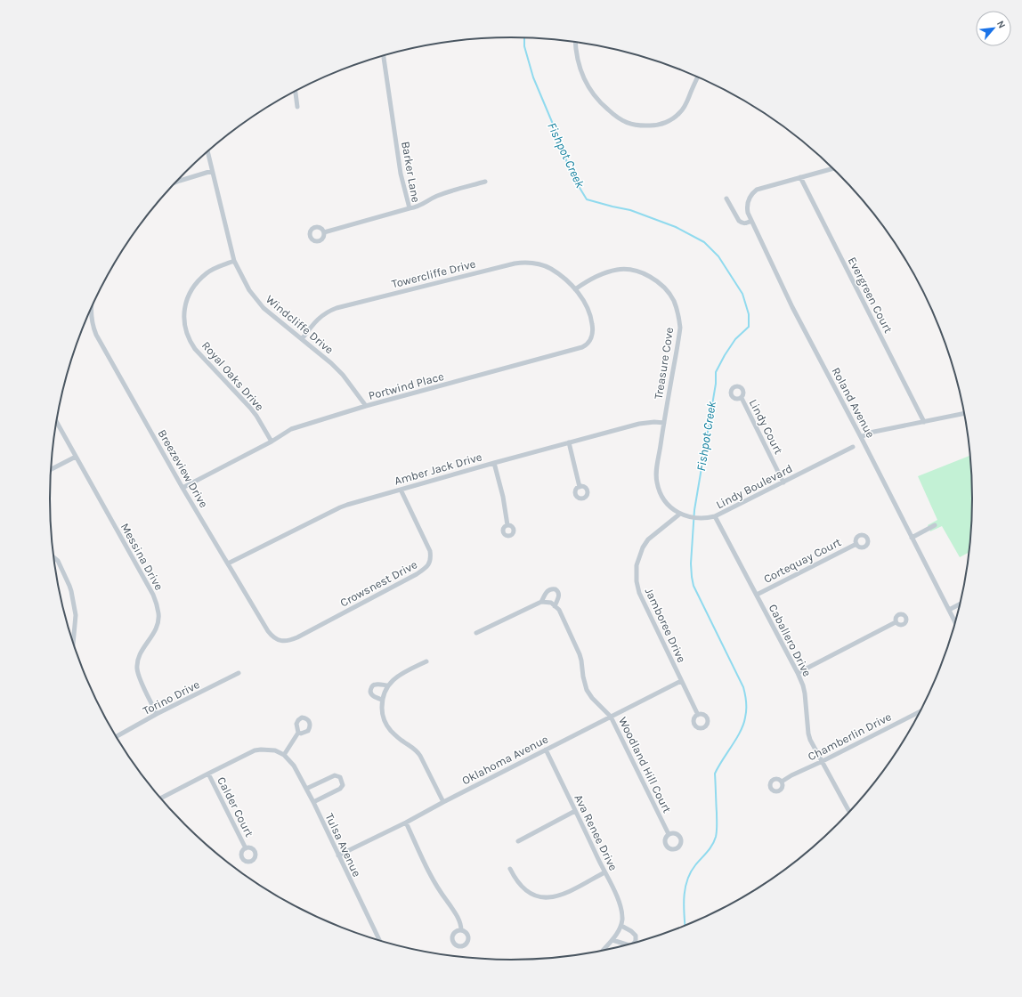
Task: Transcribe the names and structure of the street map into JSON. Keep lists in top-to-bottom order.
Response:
{
  "streets": {
    "street": [
      "Barker Lane",
      "Towercliffe Drive",
      "Evergreen Court",
      "Windcliffe Drive",
      "Treasure Cove",
      "Royal Oaks Drive",
      "Portwind Place",
      "Roland Avenue",
      "Lindy Court",
      "Breezeview Drive",
      "Amber Jack Drive",
      "Lindy Boulevard",
      "Messina Drive",
      "Cortequay Court",
      "Crowsnest Drive",
      "Jamboree Drive",
      "Caballero Drive",
      "Torino Drive",
      "Chamberlin Drive",
      "Oklahoma Avenue",
      "Woodland Hill Court",
      "Calder Court",
      "Ava Renee Drive",
      "Tulsa Avenue"
    ]
  },
  "crossings": [
    ["Towercliffe Drive", "Windcliffe Drive"],
    ["Towercliffe Drive", "Treasure Cove"],
    ["Towercliffe Drive", "Portwind Place"],
    ["Evergreen Court", "Roland Avenue"],
    ["Windcliffe Drive", "Royal Oaks Drive"],
    ["Windcliffe Drive", "Portwind Place"],
    ["Treasure Cove", "Portwind Place"],
    ["Treasure Cove", "Amber Jack Drive"],
    ["Treasure Cove", "Lindy Boulevard"],
    ["Royal Oaks Drive", "Portwind Place"],
    ["Portwind Place", "Breezeview Drive"],
    ["Lindy Court", "Lindy Boulevard"],
    ["Breezeview Drive", "Amber Jack Drive"],
    ["Breezeview Drive", "Crowsnest Drive"],
    ["Amber Jack Drive", "Crowsnest Drive"],
    ["Lindy Boulevard", "Jamboree Drive"],
    ["Lindy Boulevard", "Caballero Drive"],
    ["Messina Drive", "Torino Drive"],
    ["Cortequay Court", "Caballero Drive"],
    ["Jamboree Drive", "Oklahoma Avenue"],
    ["Caballero Drive", "Chamberlin Drive"],
    ["Oklahoma Avenue", "Woodland Hill Court"],
    ["Oklahoma Avenue", "Ava Renee Drive"],
    ["Oklahoma Avenue", "Tulsa Avenue"]
  ],
  "water": ["Fishpot Creek"],
  "north": "top right"
}
